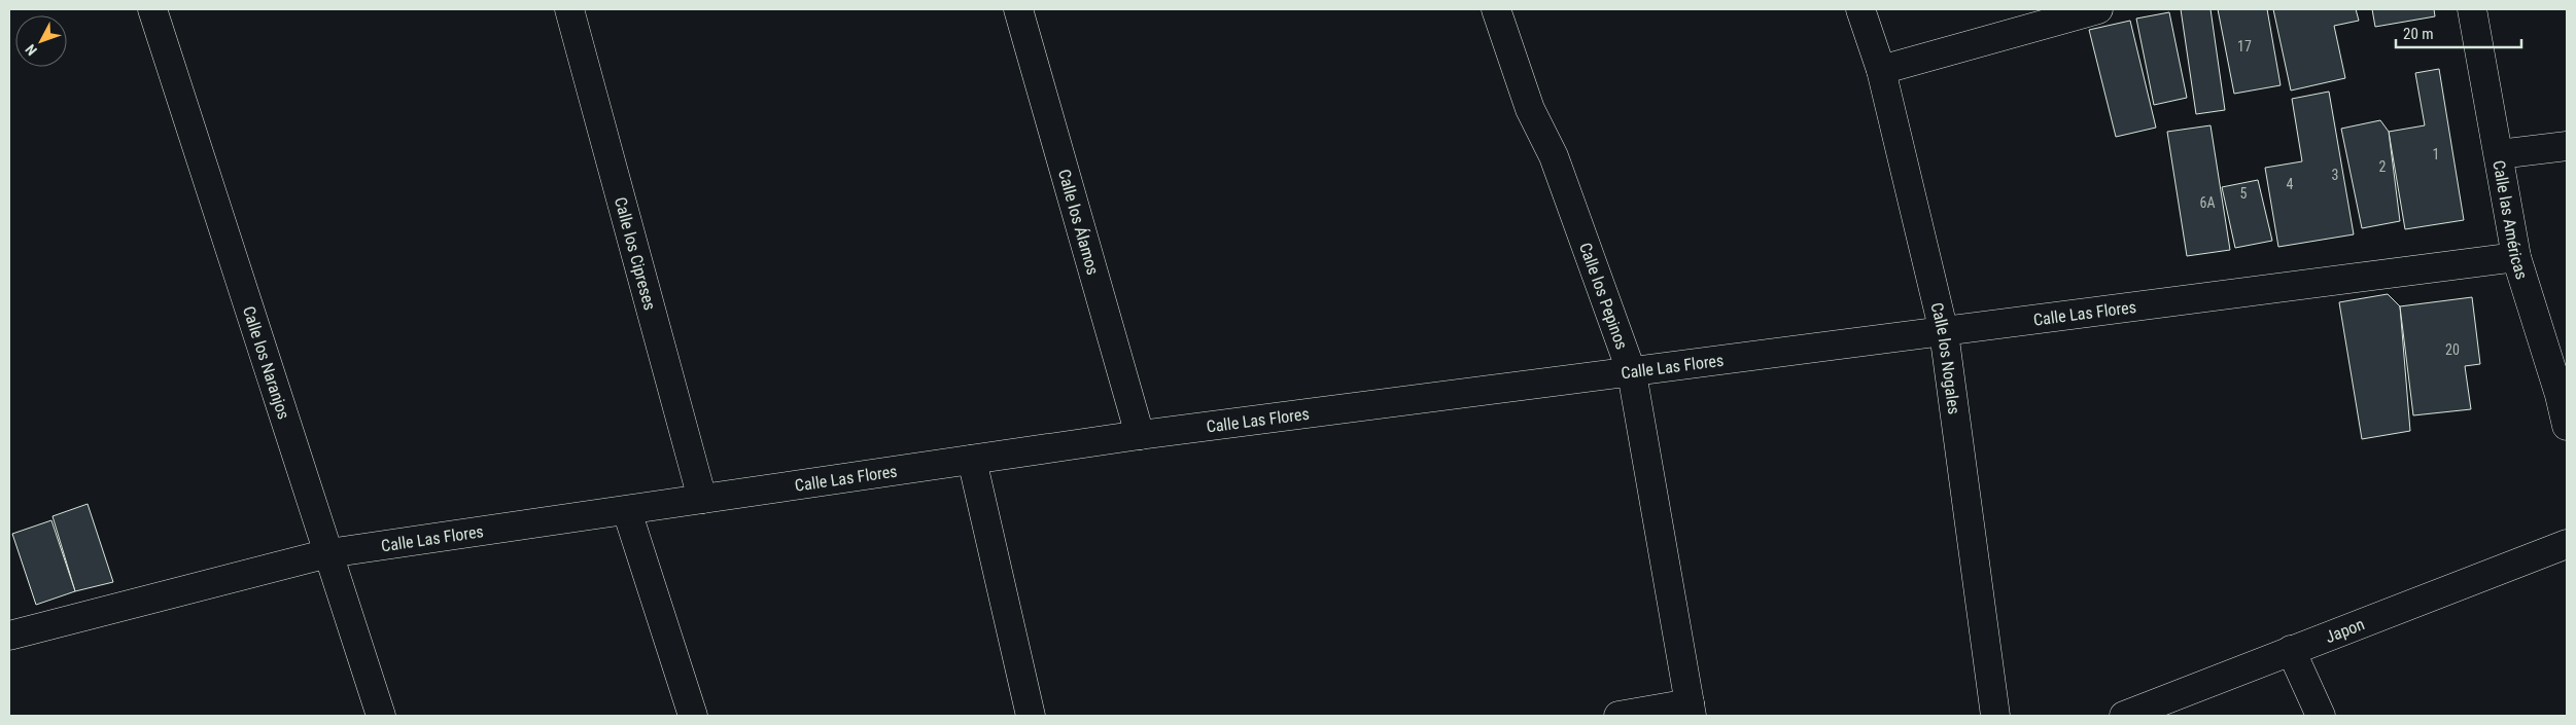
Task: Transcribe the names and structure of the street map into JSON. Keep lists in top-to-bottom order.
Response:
{
  "streets": {
    "street": [
      "Calle las Américas",
      "Calle los Álamos",
      "Calle los Cipreses",
      "Calle los Pepinos",
      "Calle Las Flores",
      "Calle los Nogales",
      "Calle los Naranjos",
      "Japon"
    ]
  },
  "crossings": [
    ["Calle las Américas", "Calle Las Flores"],
    ["Calle los Álamos", "Calle Las Flores"],
    ["Calle los Cipreses", "Calle Las Flores"],
    ["Calle los Pepinos", "Calle Las Flores"],
    ["Calle Las Flores", "Calle los Nogales"],
    ["Calle Las Flores", "Calle los Naranjos"]
  ],
  "house_numbers": [
    "17",
    "1",
    "2",
    "3",
    "4",
    "5",
    "6A",
    "20"
  ],
  "scale_bar": "20 m",
  "north": "bottom left"
}
